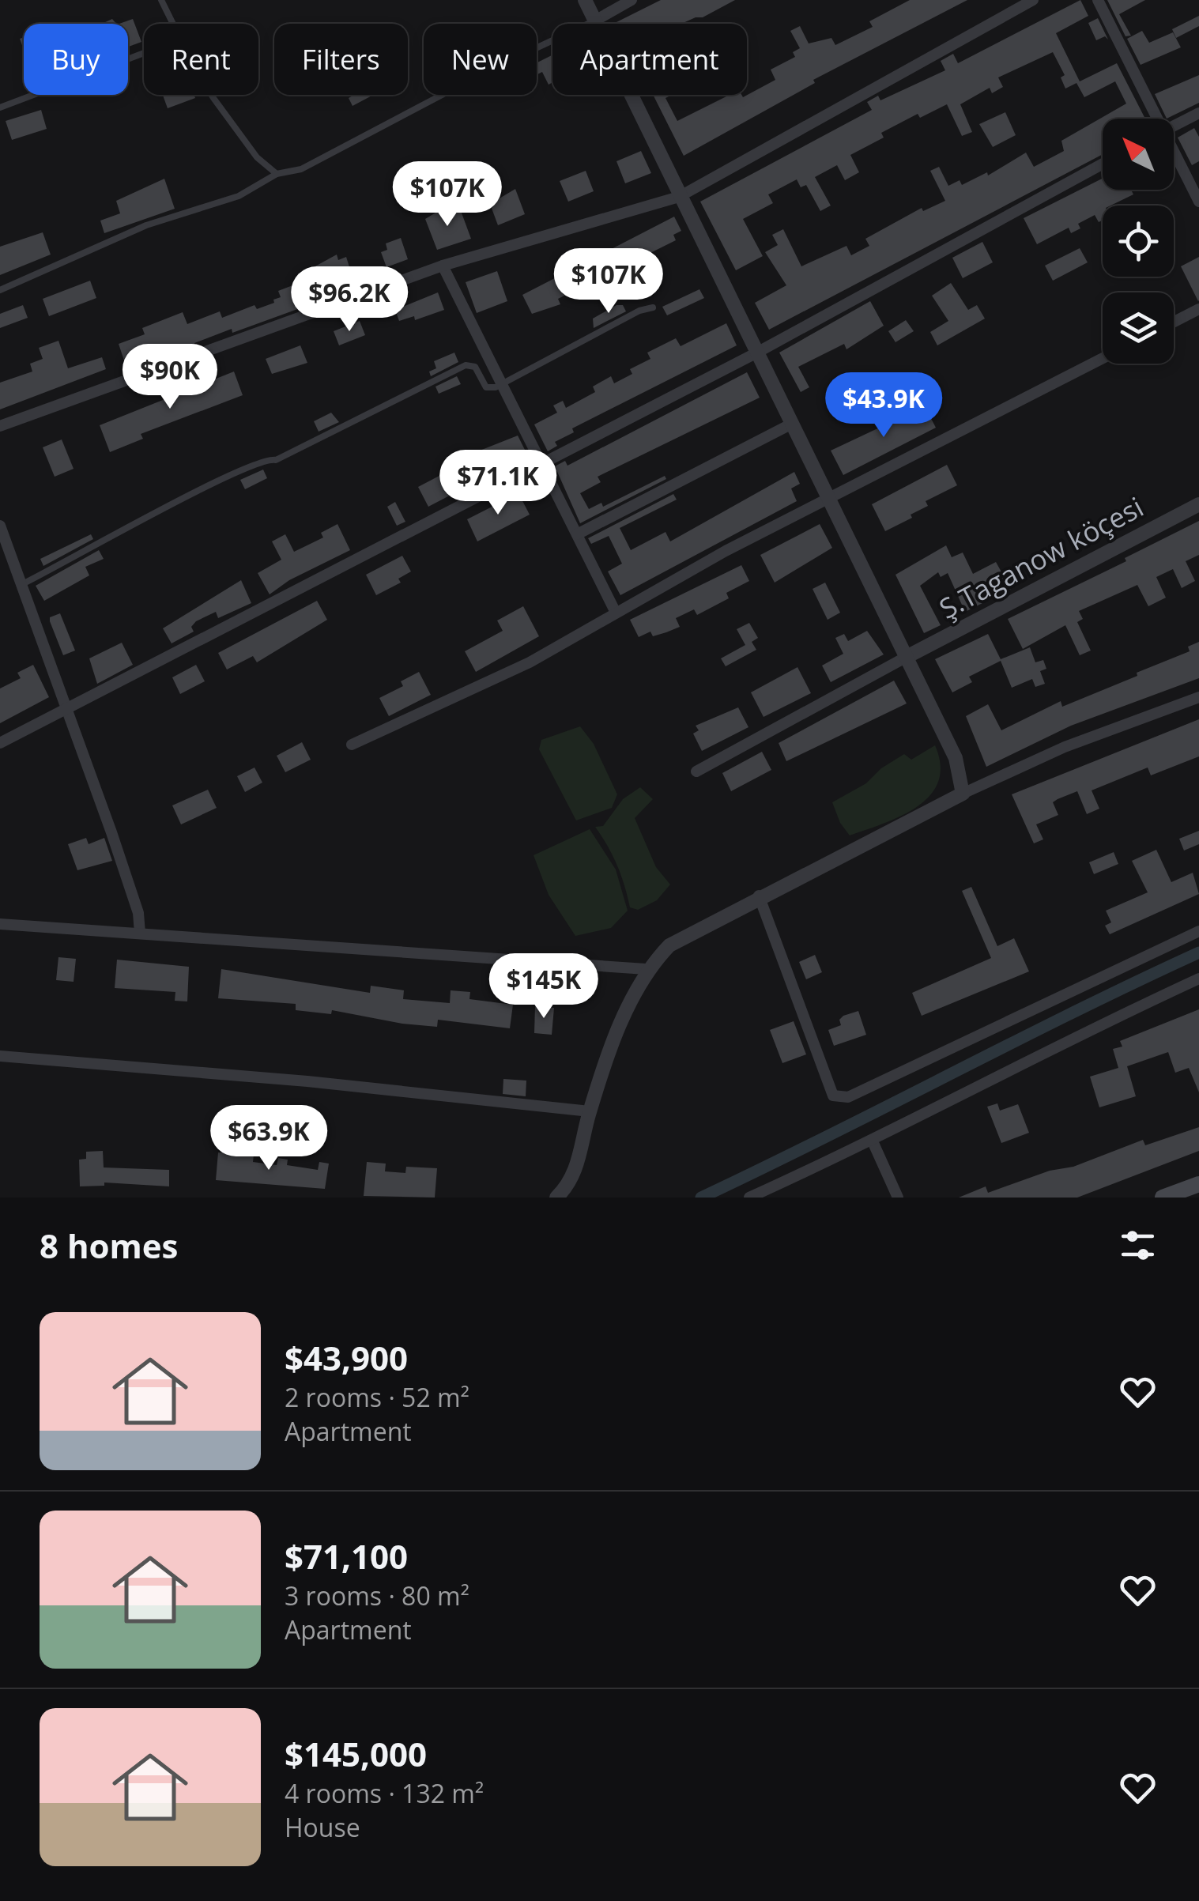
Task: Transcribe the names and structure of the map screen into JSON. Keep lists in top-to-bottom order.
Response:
{
  "streets": {
    "street": ["Ş.Taganow köçesi"]
  },
  "north": "top left",
  "page": {
    "chip": [
      "Buy",
      "Rent",
      "Filters",
      "New",
      "Apartment"
    ],
    "price": [
      "$107K",
      "$107K",
      "$96.2K",
      "$90K",
      "$43.9K",
      "$71.1K",
      "$145K",
      "$63.9K"
    ],
    "heading": "8 homes",
    "list": [
      {
        "name": "$43,900",
        "note": "2 rooms · 52 m² · Apartment"
      },
      {
        "name": "$71,100",
        "note": "3 rooms · 80 m² · Apartment"
      },
      {
        "name": "$145,000",
        "note": "4 rooms · 132 m² · House"
      }
    ]
  }
}
